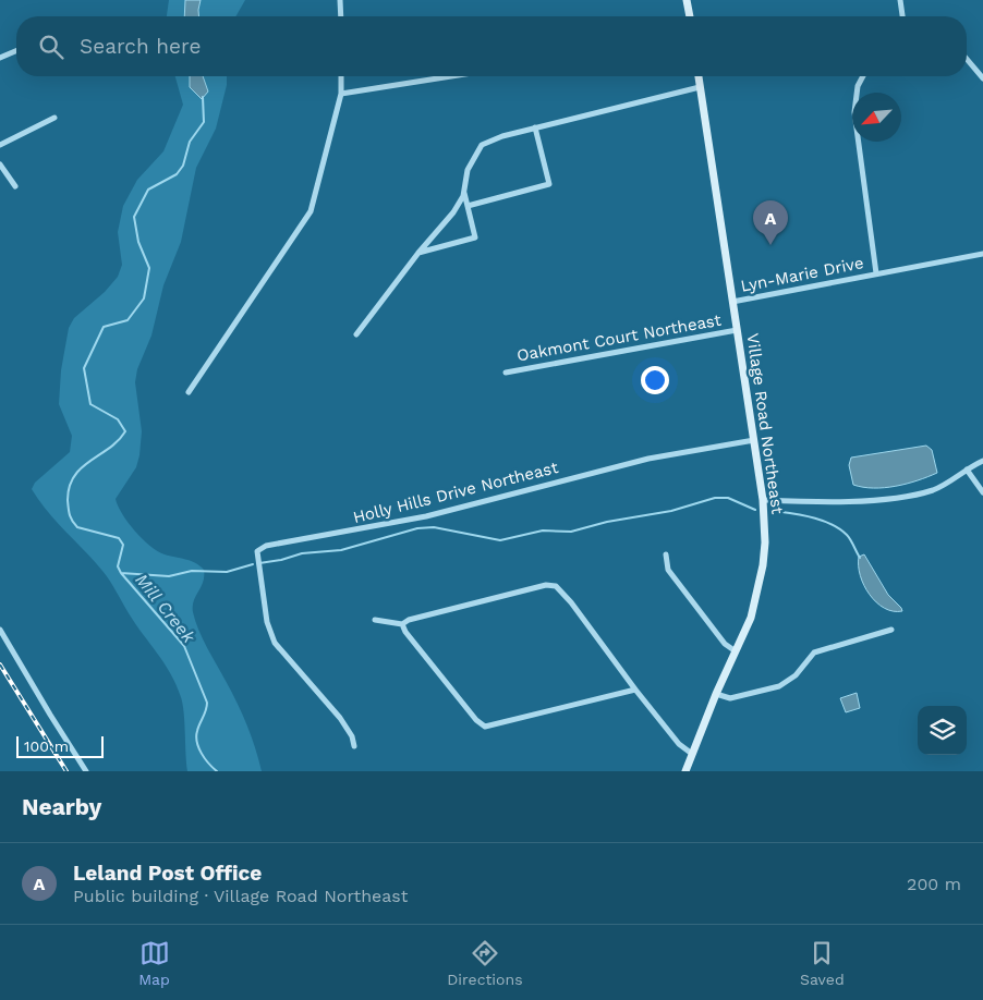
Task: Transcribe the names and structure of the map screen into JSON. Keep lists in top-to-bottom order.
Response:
{
  "streets": {
    "main road": ["Village Road Northeast"],
    "street": ["Lyn-Marie Drive", "Oakmont Court Northeast", "Holly Hills Drive Northeast"]
  },
  "crossings": [
    ["Lyn-Marie Drive", "Village Road Northeast"],
    ["Oakmont Court Northeast", "Village Road Northeast"],
    ["Village Road Northeast", "Holly Hills Drive Northeast"]
  ],
  "water": ["Mill Creek"],
  "scale_bar": "100 m",
  "north": "bottom left",
  "page": {
    "search": "Search here",
    "pins": "A",
    "scale": "100 m",
    "heading": "Nearby",
    "list": [
      {
        "mark": "A",
        "name": "Leland Post Office",
        "note": "Public building · Village Road Northeast",
        "value": "200 m"
      }
    ],
    "nav": ["Map", "Directions", "Saved"]
  }
}
